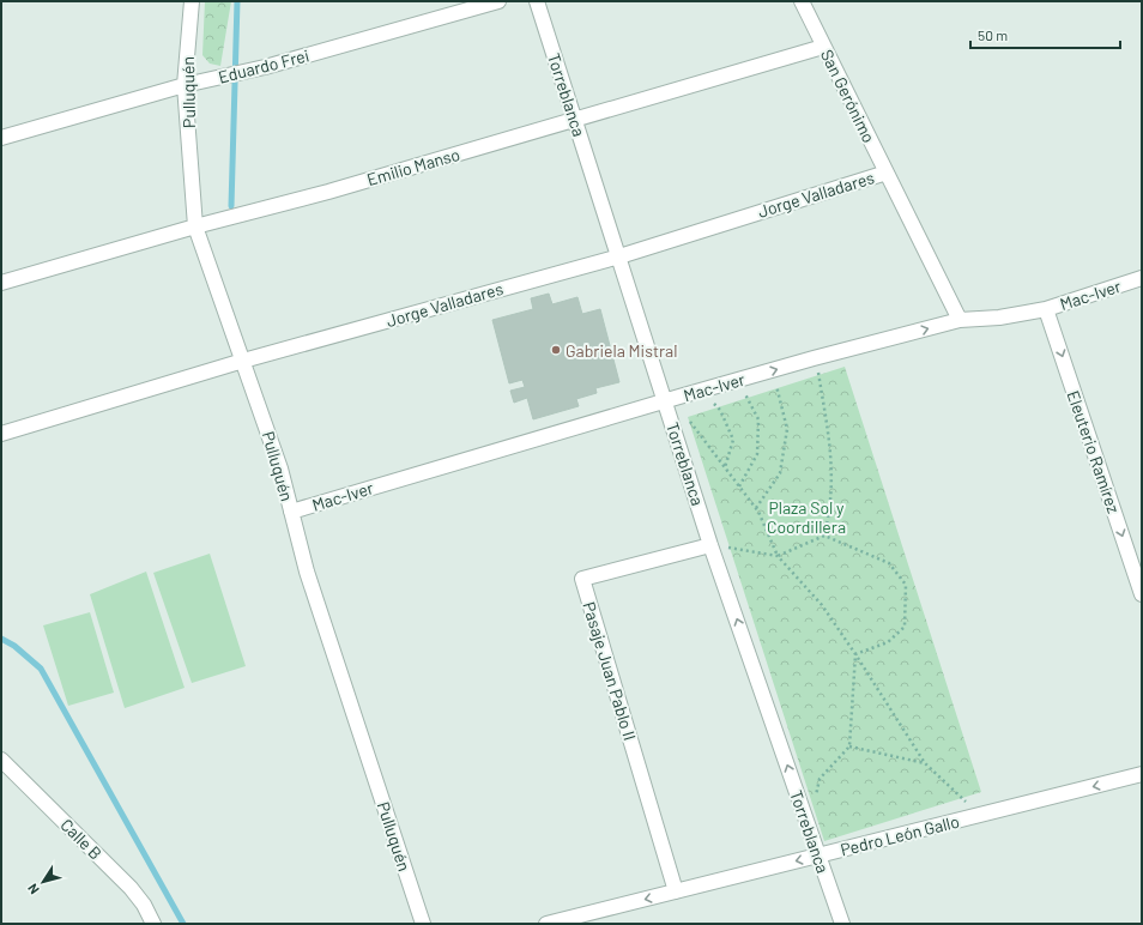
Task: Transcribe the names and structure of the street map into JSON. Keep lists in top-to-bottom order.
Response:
{
  "streets": {
    "street": [
      "Eduardo Frei",
      "Pulluquén",
      "Torreblanca",
      "San Gerónimo",
      "Emilio Manso",
      "Jorge Valladares",
      "Mac-Iver",
      "Eleuterio Ramírez",
      "Pasaje Juan Pablo II",
      "Pedro León Gallo",
      "Calle B"
    ]
  },
  "crossings": [
    ["Eduardo Frei", "Pulluquén"],
    ["Pulluquén", "Emilio Manso"],
    ["Pulluquén", "Jorge Valladares"],
    ["Pulluquén", "Mac-Iver"],
    ["Torreblanca", "Emilio Manso"],
    ["Torreblanca", "Jorge Valladares"],
    ["Torreblanca", "Mac-Iver"],
    ["Torreblanca", "Pasaje Juan Pablo II"],
    ["Torreblanca", "Pedro León Gallo"],
    ["San Gerónimo", "Emilio Manso"],
    ["San Gerónimo", "Jorge Valladares"],
    ["San Gerónimo", "Mac-Iver"],
    ["Mac-Iver", "Eleuterio Ramírez"],
    ["Pasaje Juan Pablo II", "Pedro León Gallo"]
  ],
  "one_way": ["Eleuterio Ramírez", "Pedro León Gallo"],
  "parks": ["Plaza Sol y Coordillera"],
  "places": ["Gabriela Mistral"],
  "scale_bar": "50 m",
  "north": "bottom left"
}
